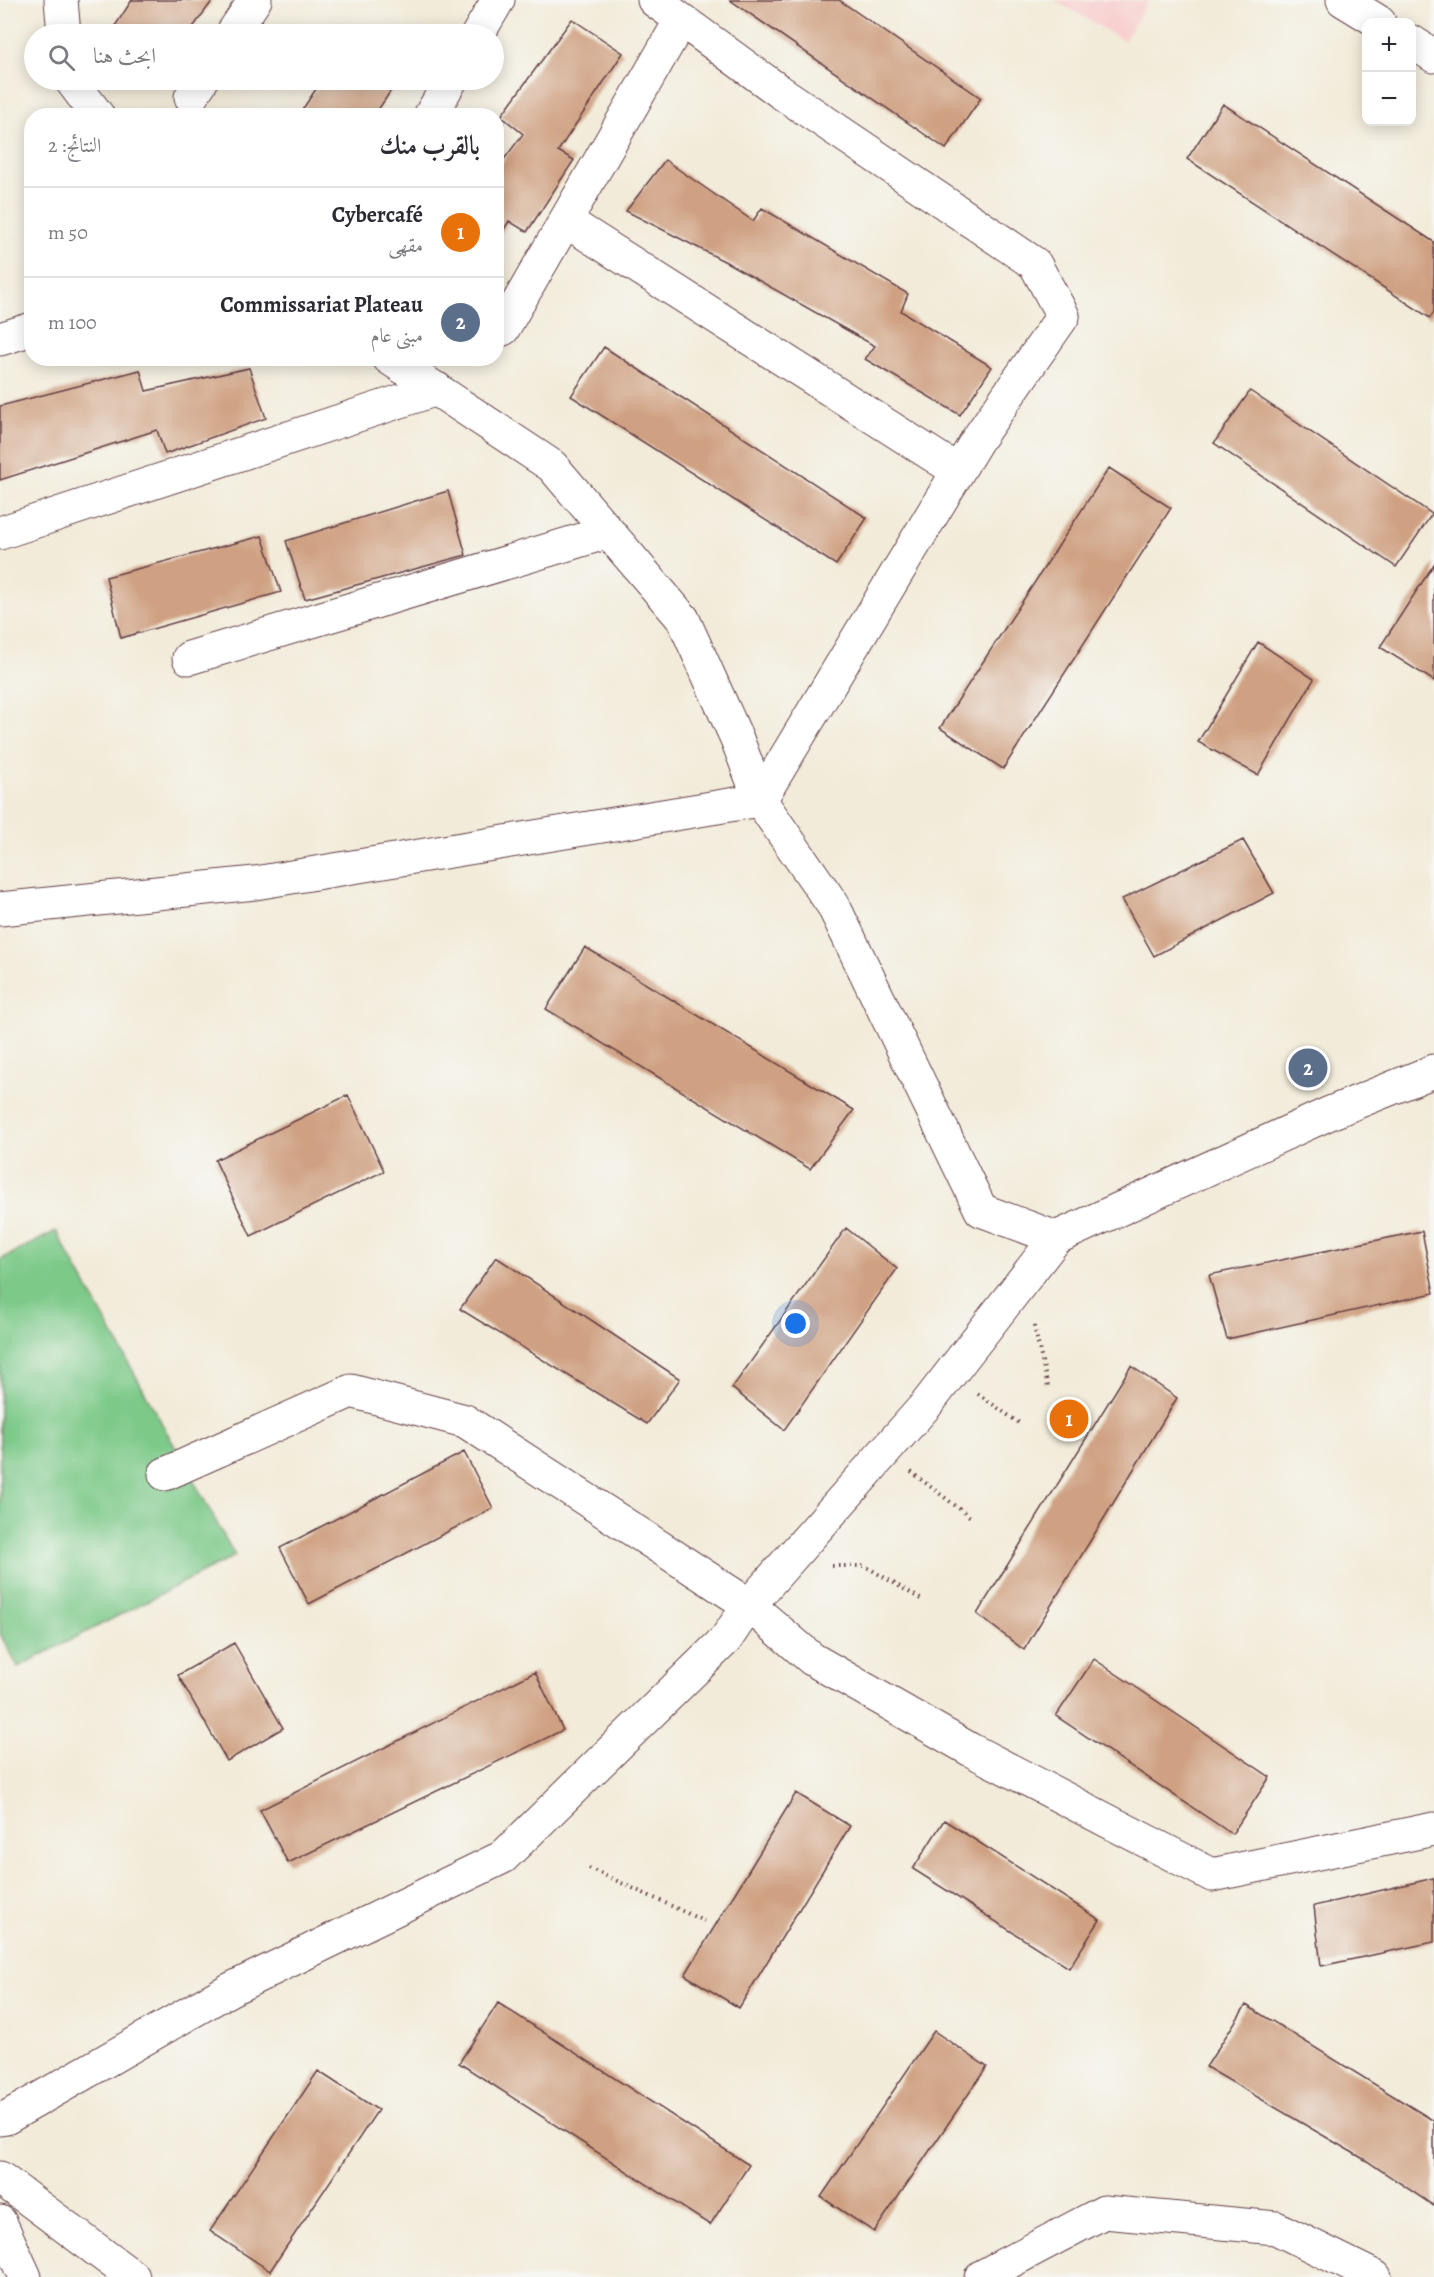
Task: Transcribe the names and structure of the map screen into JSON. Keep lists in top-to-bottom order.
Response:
{
  "page": {
    "map_buttons": ["+", "−"],
    "search": "ابحث هنا",
    "heading": ["بالقرب منك", "النتائج: 2"],
    "list": [
      {
        "mark": "1",
        "name": "Cybercafé",
        "note": "مقهى",
        "value": "50 m"
      },
      {
        "mark": "2",
        "name": "Commissariat Plateau",
        "note": "مبنى عام",
        "value": "100 m"
      }
    ],
    "pins": ["2", "1"]
  }
}
